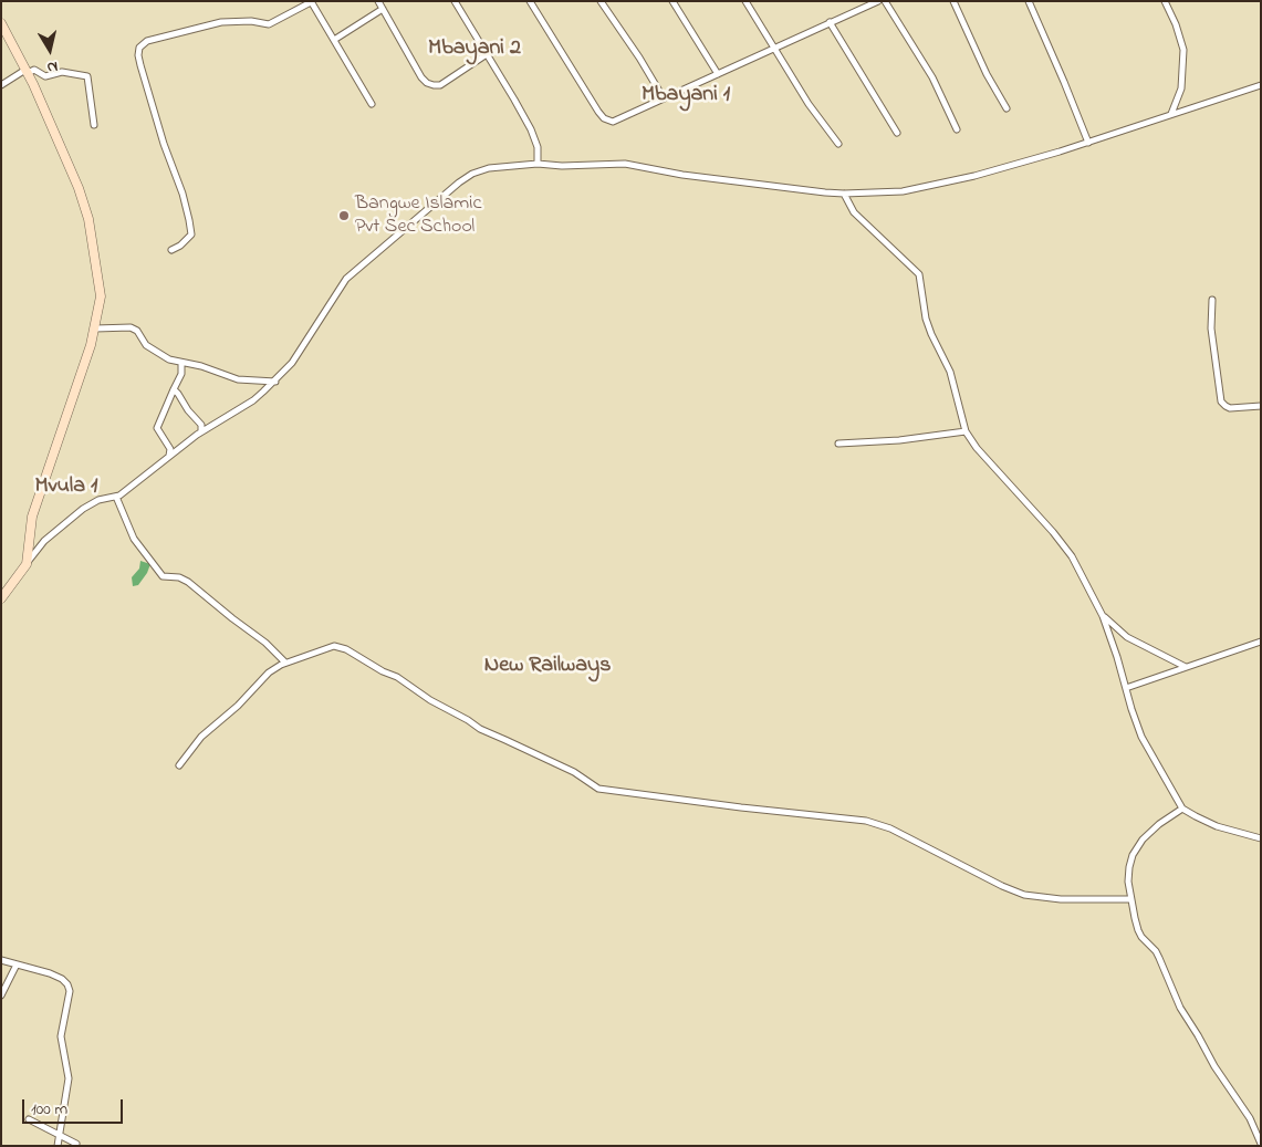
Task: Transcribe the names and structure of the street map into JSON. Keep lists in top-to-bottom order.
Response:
{
  "districts": [
    "Mbayani 2",
    "Mbayani 1",
    "Mvula 1",
    "New Railways"
  ],
  "places": ["Bangwe Islamic Pvt Sec School"],
  "scale_bar": "100 m",
  "north": "bottom"
}
